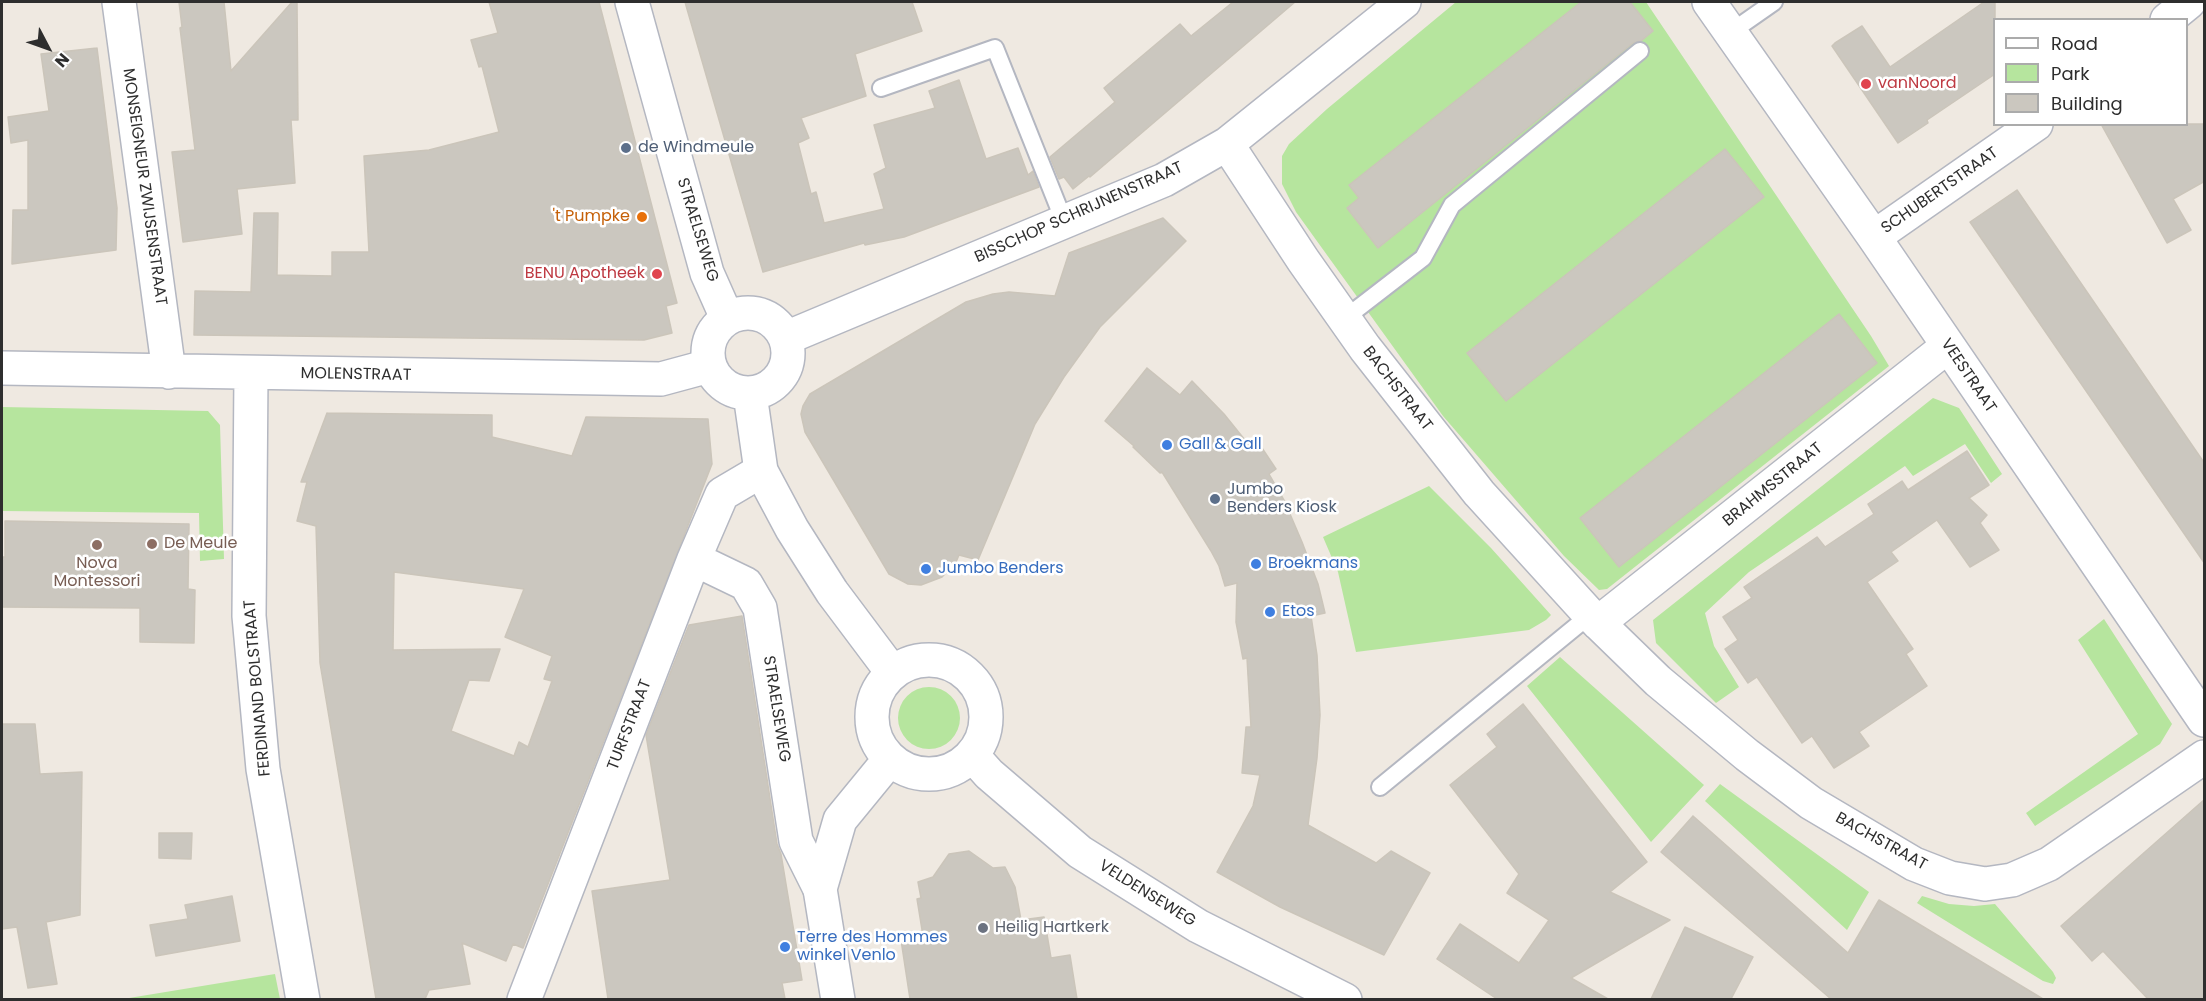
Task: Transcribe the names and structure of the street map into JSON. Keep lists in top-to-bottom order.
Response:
{
  "streets": {
    "street": [
      "MONSEIGNEUR ZWIJSENSTRAAT",
      "SCHUBERTSTRAAT",
      "BISSCHOP SCHRIJNENSTRAAT",
      "STRAELSEWEG",
      "MOLENSTRAAT",
      "VEESTRAAT",
      "BACHSTRAAT",
      "BRAHMSSTRAAT",
      "FERDINAND BOLSTRAAT",
      "TURFSTRAAT",
      "VELDENSEWEG"
    ]
  },
  "crossings": [
    ["MONSEIGNEUR ZWIJSENSTRAAT", "MOLENSTRAAT"],
    ["SCHUBERTSTRAAT", "VEESTRAAT"],
    ["BISSCHOP SCHRIJNENSTRAAT", "STRAELSEWEG"],
    ["BISSCHOP SCHRIJNENSTRAAT", "MOLENSTRAAT"],
    ["BISSCHOP SCHRIJNENSTRAAT", "BACHSTRAAT"],
    ["STRAELSEWEG", "MOLENSTRAAT"],
    ["STRAELSEWEG", "TURFSTRAAT"],
    ["STRAELSEWEG", "VELDENSEWEG"],
    ["MOLENSTRAAT", "FERDINAND BOLSTRAAT"],
    ["VEESTRAAT", "BRAHMSSTRAAT"],
    ["BACHSTRAAT", "BRAHMSSTRAAT"]
  ],
  "places": [
    "vanNoord",
    "de Windmeule",
    "'t Pumpke",
    "BENU Apotheek",
    "Gall & Gall",
    "Jumbo Benders Kiosk",
    "De Meule",
    "Nova Montessori",
    "Broekmans",
    "Jumbo Benders",
    "Etos",
    "Heilig Hartkerk",
    "Terre des Hommes winkel Venlo"
  ],
  "legend": ["Road", "Park", "Building"],
  "north": "bottom right"
}
